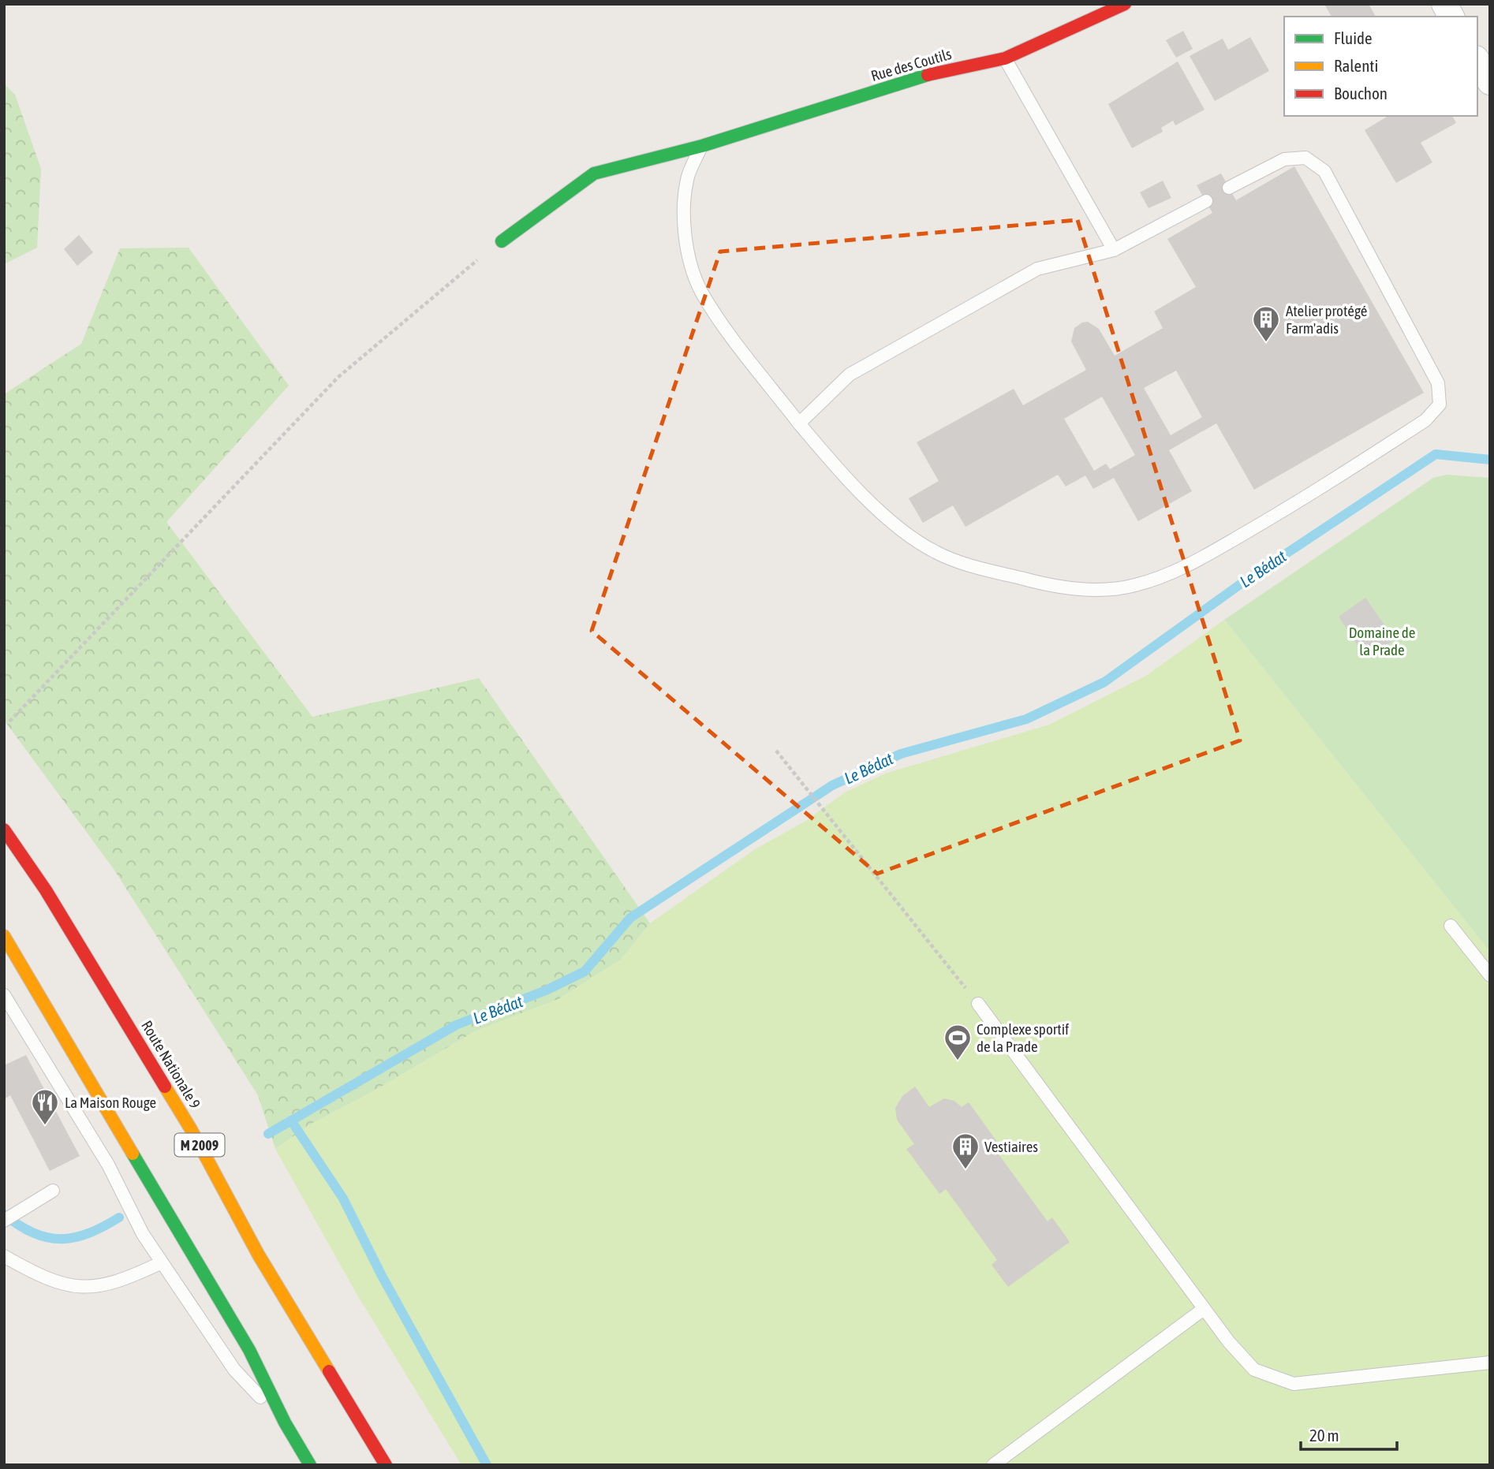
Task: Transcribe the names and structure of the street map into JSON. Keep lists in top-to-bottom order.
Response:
{
  "streets": {
    "main road": ["Rue des Coutils", "Route Nationale 9", "M 2009"]
  },
  "water": ["Le Bédat"],
  "parks": ["Domaine de la Prade"],
  "places": {
    "building": ["Atelier protégé Farm'adis", "Vestiaires"],
    "sports": ["Complexe sportif de la Prade"],
    "restaurant": ["La Maison Rouge"]
  },
  "legend": ["Fluide", "Ralenti", "Bouchon"],
  "scale_bar": "20 m"
}
